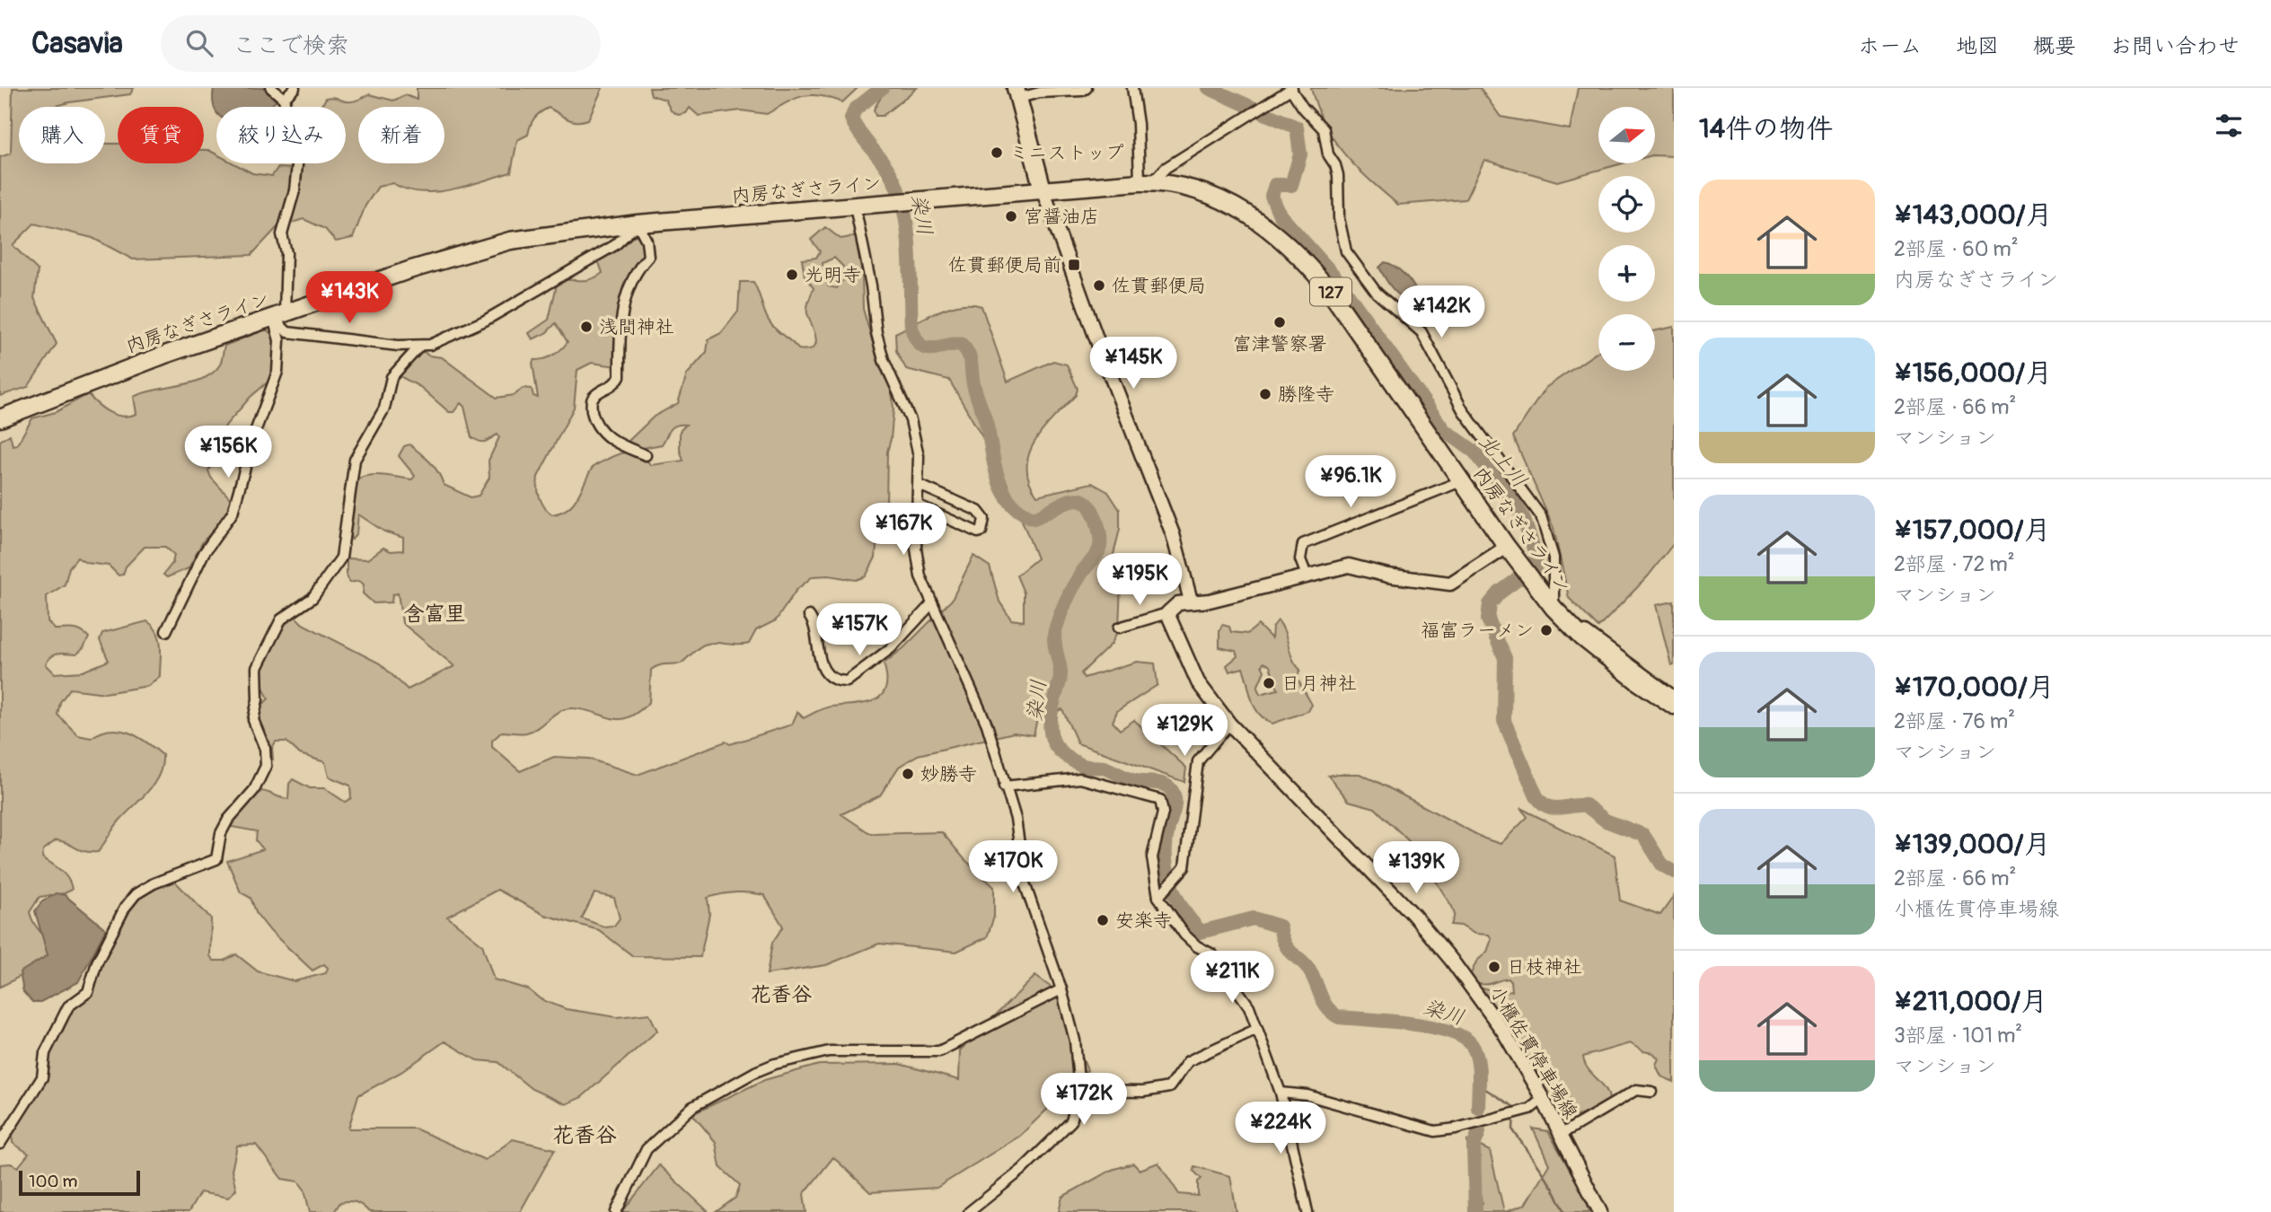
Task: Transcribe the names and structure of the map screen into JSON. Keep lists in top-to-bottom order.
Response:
{
  "streets": {
    "highway": ["内房なぎさライン", "127"],
    "main road": ["小櫃佐貫停車場線"]
  },
  "districts": ["含富里", "花香谷", "花香谷"],
  "water": ["染川", "北上川"],
  "places": {
    "other": [
      "ミニストップ",
      "宮醤油店",
      "光明寺",
      "佐貫郵便局",
      "富津警察署",
      "浅間神社",
      "勝隆寺",
      "福富ラーメン",
      "日月神社",
      "妙勝寺",
      "安楽寺",
      "日枝神社"
    ],
    "transit": ["佐貫郵便局前"]
  },
  "scale_bar": "100 m",
  "north": "right",
  "page": {
    "header": "Casavia",
    "search": "ここで検索",
    "nav": [
      "ホーム",
      "地図",
      "概要",
      "お問い合わせ"
    ],
    "heading": "14件の物件",
    "map_buttons": ["+", "−"],
    "chip": [
      "購入",
      "賃貸",
      "絞り込み",
      "新着"
    ],
    "list": [
      {
        "name": "¥143,000/月",
        "note": "2部屋 · 60 m² · 内房なぎさライン"
      },
      {
        "name": "¥156,000/月",
        "note": "2部屋 · 66 m² · マンション"
      },
      {
        "name": "¥157,000/月",
        "note": "2部屋 · 72 m² · マンション"
      },
      {
        "name": "¥170,000/月",
        "note": "2部屋 · 76 m² · マンション"
      },
      {
        "name": "¥139,000/月",
        "note": "2部屋 · 66 m² · 小櫃佐貫停車場線"
      },
      {
        "name": "¥211,000/月",
        "note": "3部屋 · 101 m² · マンション"
      }
    ],
    "price": [
      "¥143K",
      "¥142K",
      "¥145K",
      "¥156K",
      "¥96.1K",
      "¥167K",
      "¥195K",
      "¥157K",
      "¥129K",
      "¥170K",
      "¥139K",
      "¥211K",
      "¥172K",
      "¥224K"
    ],
    "scale": "100 m"
  }
}
